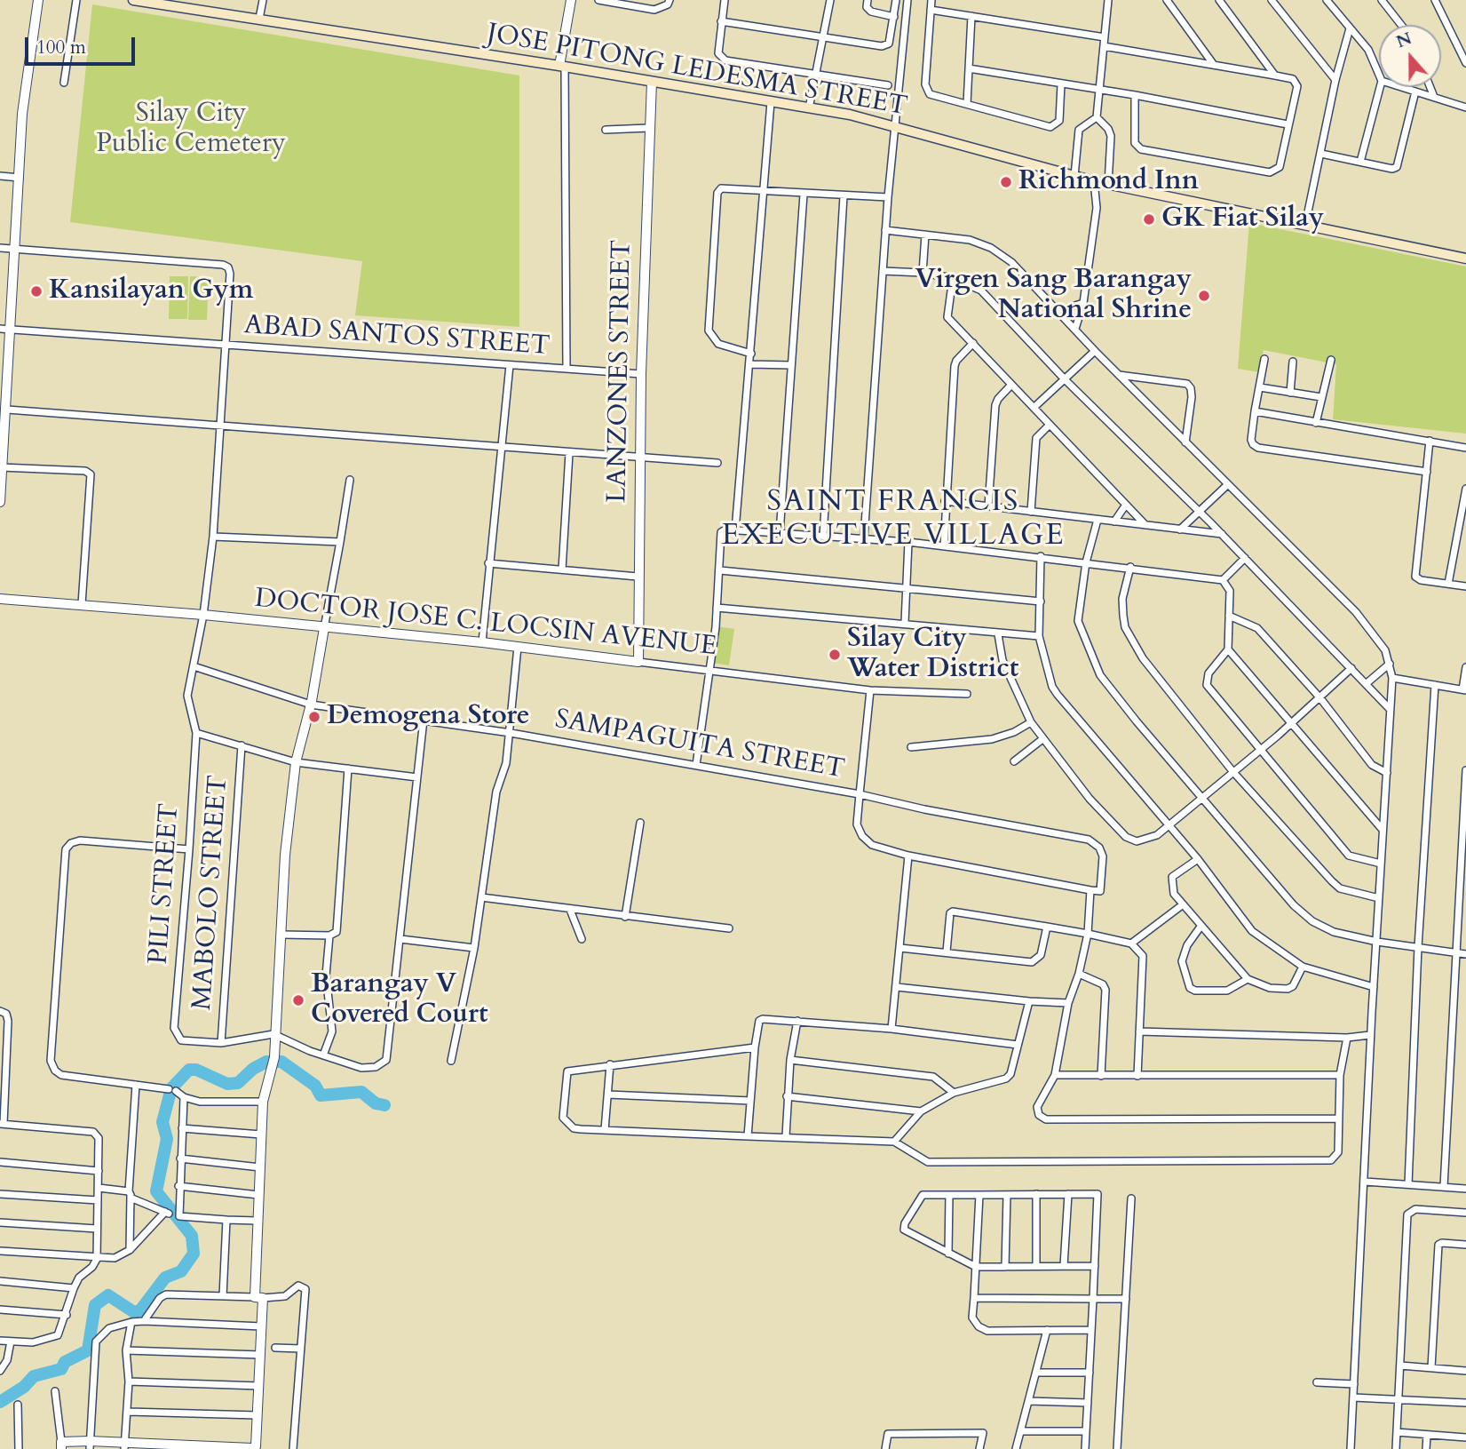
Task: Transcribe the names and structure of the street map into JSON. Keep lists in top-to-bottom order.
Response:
{
  "streets": {
    "main road": ["JOSE PITONG LEDESMA STREET"],
    "street": [
      "ABAD SANTOS STREET",
      "LANZONES STREET",
      "DOCTOR JOSE C. LOCSIN AVENUE",
      "SAMPAGUITA STREET",
      "PILI STREET",
      "MABOLO STREET"
    ]
  },
  "crossings": [
    ["JOSE PITONG LEDESMA STREET", "LANZONES STREET"],
    ["ABAD SANTOS STREET", "LANZONES STREET"],
    ["ABAD SANTOS STREET", "PILI STREET"],
    ["LANZONES STREET", "DOCTOR JOSE C. LOCSIN AVENUE"],
    ["DOCTOR JOSE C. LOCSIN AVENUE", "PILI STREET"],
    ["SAMPAGUITA STREET", "PILI STREET"],
    ["PILI STREET", "MABOLO STREET"]
  ],
  "districts": ["SAINT FRANCIS EXECUTIVE VILLAGE"],
  "parks": ["Silay City Public Cemetery"],
  "places": [
    "Richmond Inn",
    "GK Fiat Silay",
    "Kansilayan Gym",
    "Virgen Sang Barangay National Shrine",
    "Silay City Water District",
    "Demogena Store",
    "Barangay V Covered Court"
  ],
  "scale_bar": "100 m",
  "north": "top"
}
